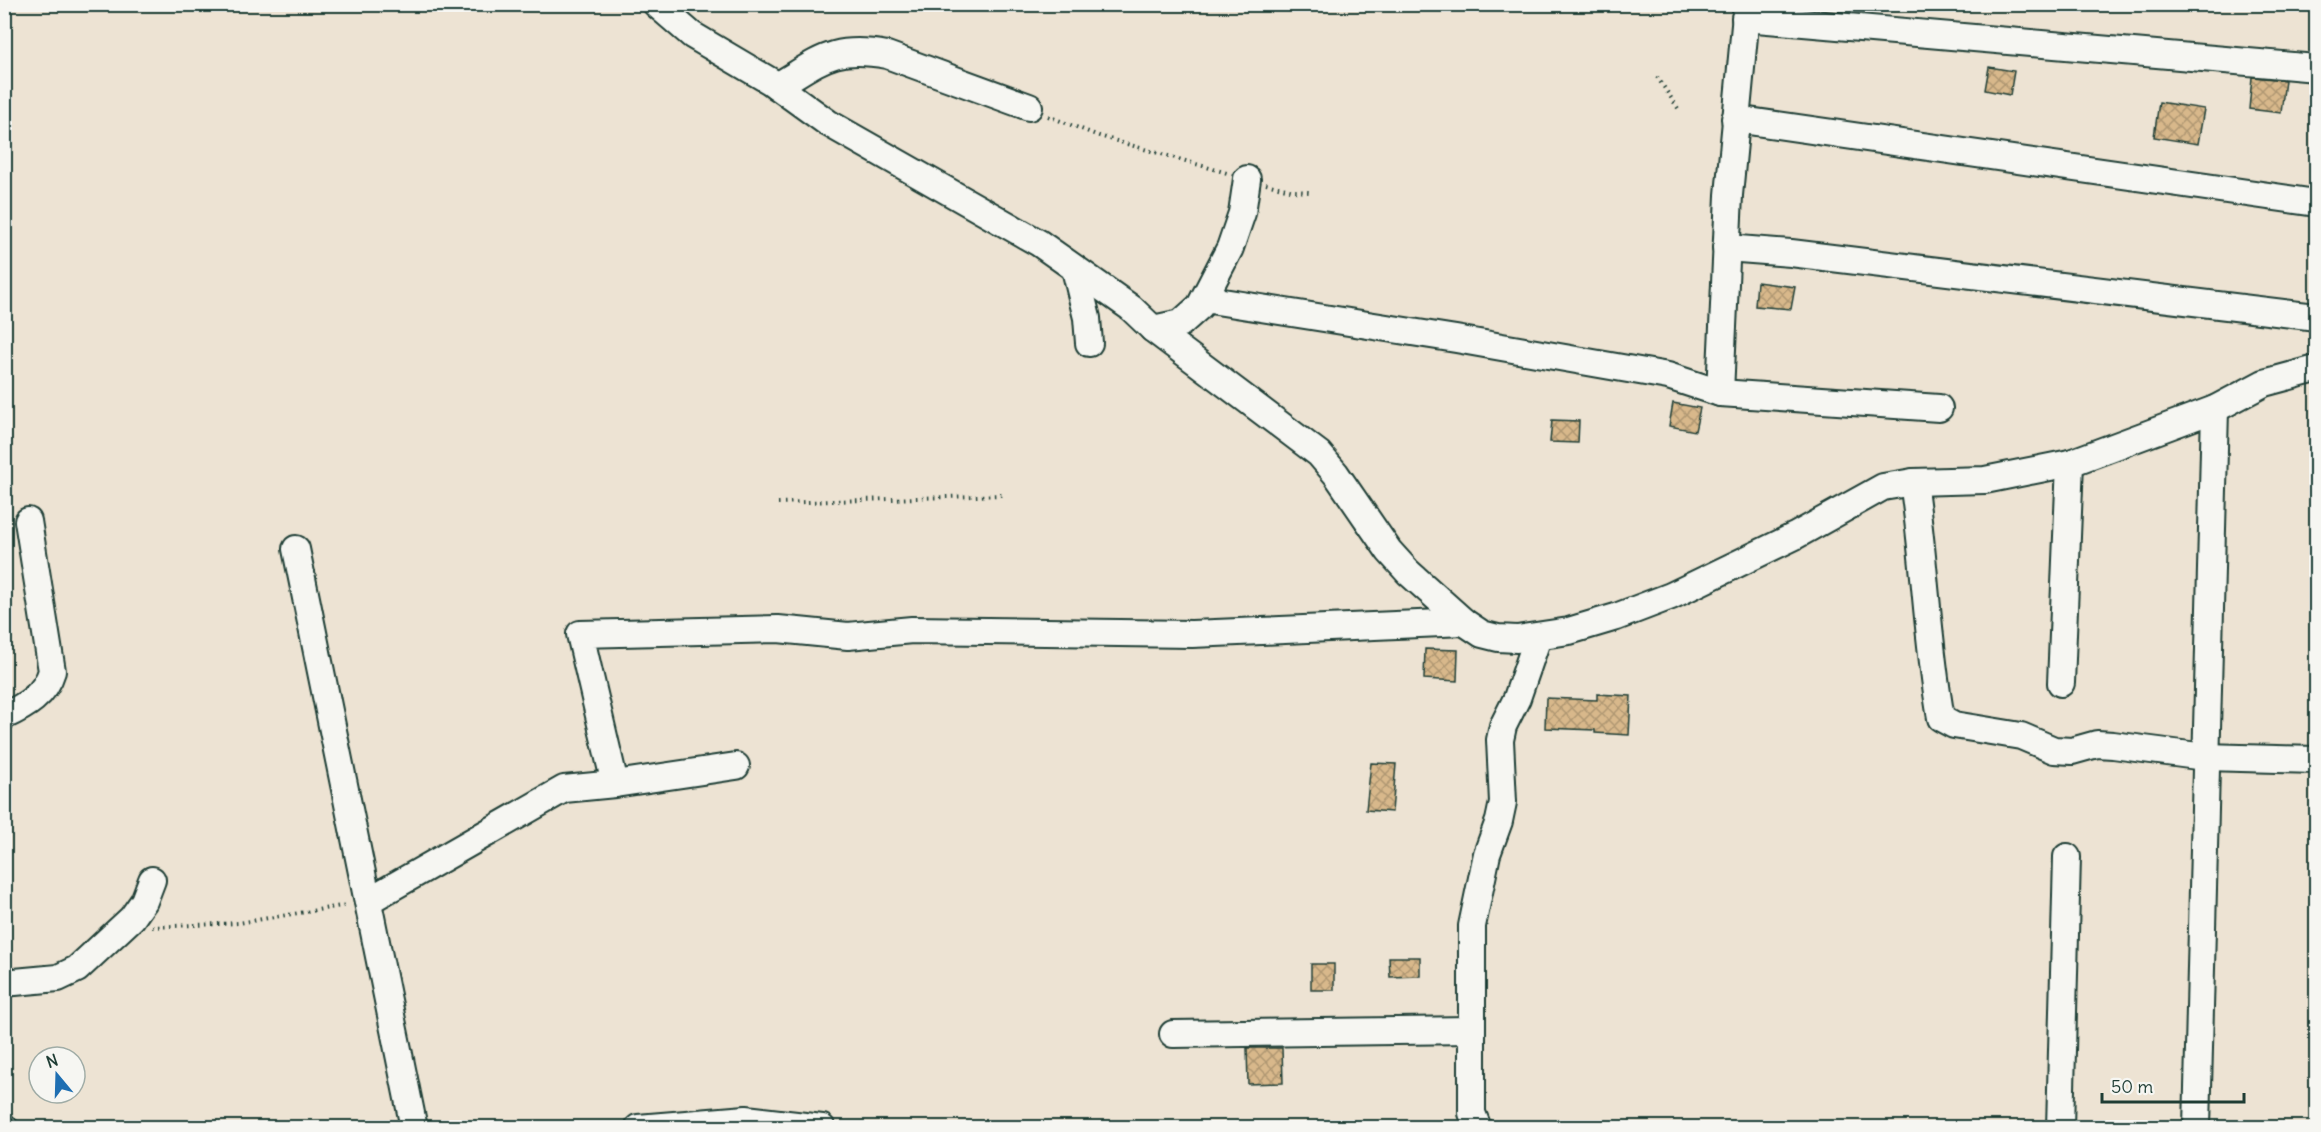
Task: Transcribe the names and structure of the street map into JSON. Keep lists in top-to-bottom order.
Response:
{
  "scale_bar": "50 m",
  "north": "top"
}
